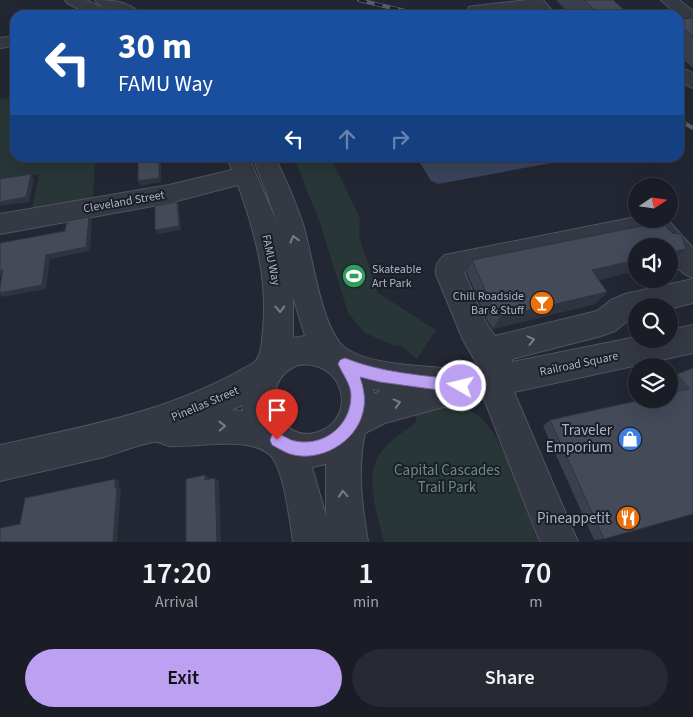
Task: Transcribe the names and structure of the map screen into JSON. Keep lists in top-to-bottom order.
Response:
{
  "streets": {
    "street": [
      "Cleveland Street",
      "FAMU Way",
      "Railroad Square",
      "Pinellas Street"
    ]
  },
  "crossings": [
    ["Cleveland Street", "FAMU Way"],
    ["FAMU Way", "Railroad Square"],
    ["FAMU Way", "Pinellas Street"],
    ["Railroad Square", "Pinellas Street"]
  ],
  "parks": ["Capital Cascades Trail Park"],
  "places": {
    "sports": ["Skateable Art Park"],
    "bar": ["Chill Roadside Bar & Stuff"],
    "shop": ["Traveler Emporium"],
    "restaurant": ["Pineappetit"]
  },
  "north": "right",
  "page": {
    "turn": ["30 m", "FAMU Way"],
    "eta": [
      "17:20",
      "Arrival",
      "1",
      "min",
      "70",
      "m"
    ],
    "buttons": ["Exit", "Share"]
  }
}
